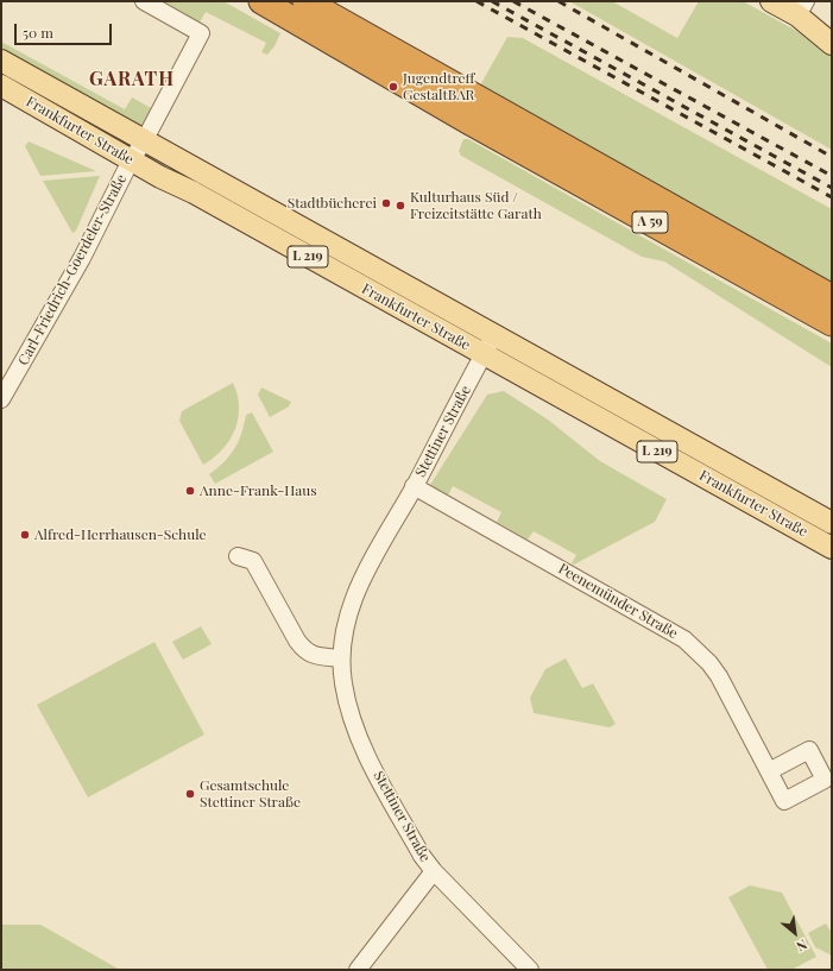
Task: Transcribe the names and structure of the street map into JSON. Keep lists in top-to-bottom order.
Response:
{
  "streets": {
    "highway": ["A 59"],
    "main road": ["Frankfurter Straße", "L 219"],
    "street": ["Carl-Friedrich-Goerdeler-Straße", "Stettiner Straße", "Peenemünder Straße"]
  },
  "crossings": [
    ["Frankfurter Straße", "Carl-Friedrich-Goerdeler-Straße"],
    ["Frankfurter Straße", "Stettiner Straße"],
    ["Stettiner Straße", "Peenemünder Straße"]
  ],
  "districts": ["GARATH"],
  "places": [
    "Jugendtreff GestaltBAR",
    "Stadtbücherei",
    "Kulturhaus Süd / Freizeitstätte Garath",
    "Anne-Frank-Haus",
    "Alfred-Herrhausen-Schule",
    "Gesamtschule Stettiner Straße"
  ],
  "scale_bar": "50 m",
  "north": "bottom right"
}
